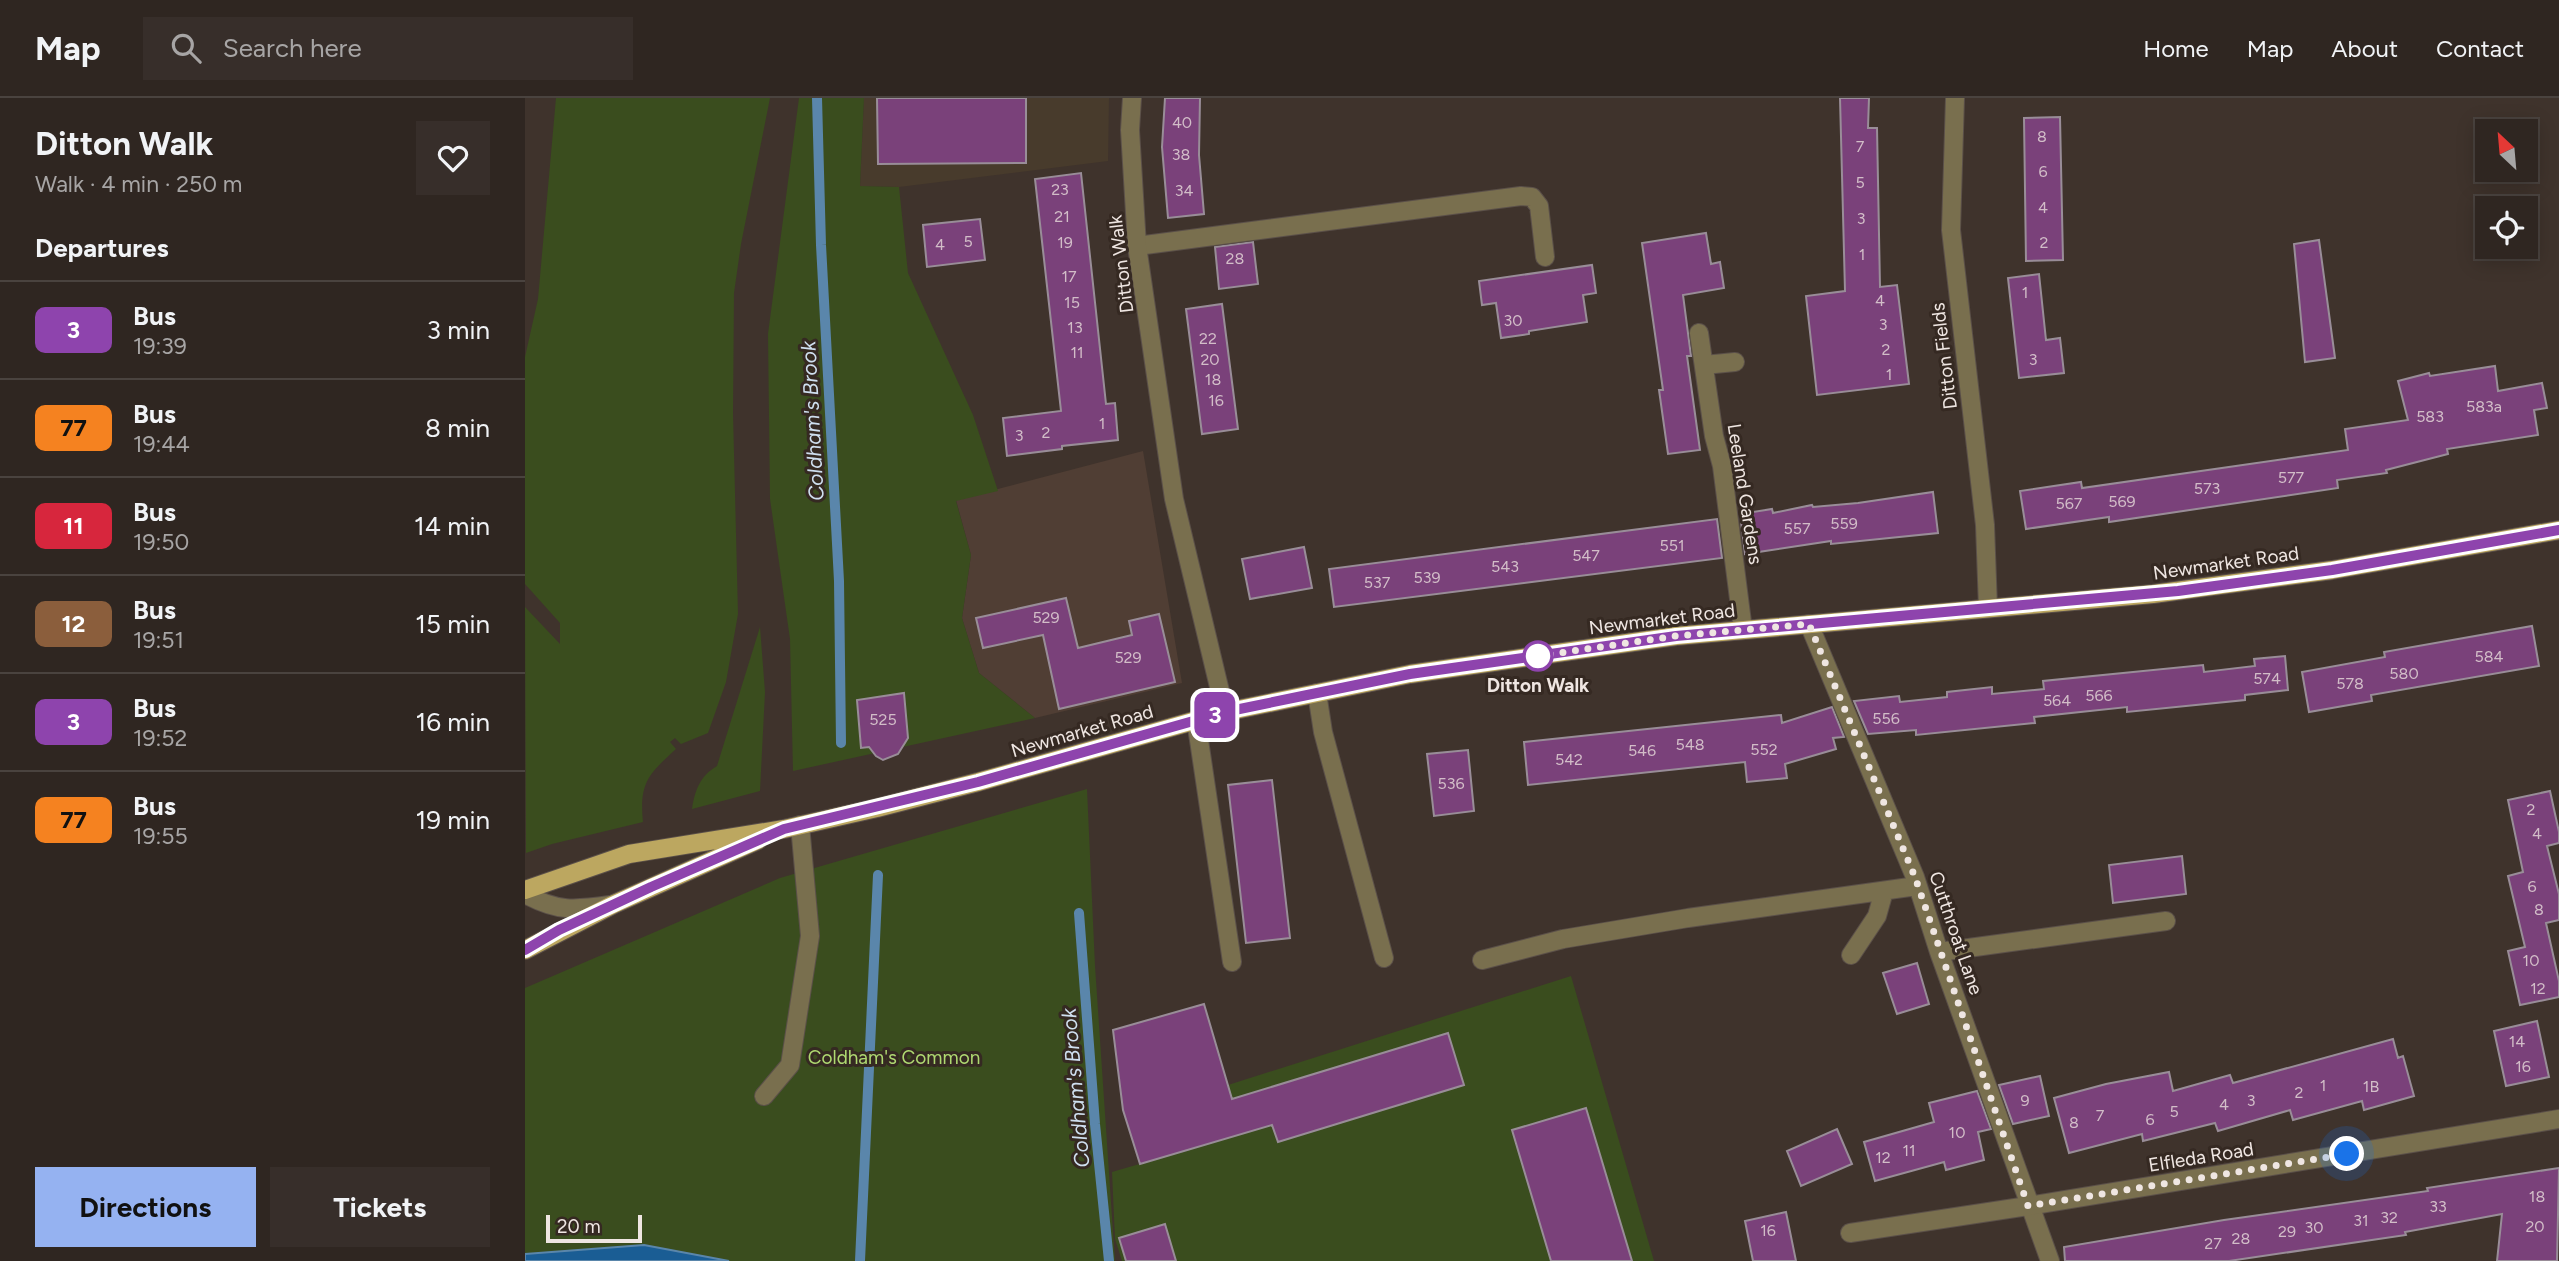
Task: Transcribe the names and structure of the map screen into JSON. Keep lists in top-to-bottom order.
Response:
{
  "streets": {
    "main road": ["Newmarket Road"],
    "street": [
      "Ditton Walk",
      "Ditton Fields",
      "Leeland Gardens",
      "Cutthroat Lane",
      "Elfleda Road"
    ]
  },
  "crossings": [
    ["Ditton Walk", "Newmarket Road"],
    ["Ditton Fields", "Newmarket Road"],
    ["Leeland Gardens", "Newmarket Road"],
    ["Newmarket Road", "Cutthroat Lane"],
    ["Cutthroat Lane", "Elfleda Road"]
  ],
  "water": ["Coldham's Brook"],
  "parks": ["Coldham's Common"],
  "places": ["Ditton Walk"],
  "lines": ["bus line 3"],
  "house_numbers": [
    "40",
    "8",
    "7",
    "38",
    "6",
    "5",
    "23",
    "34",
    "4",
    "21",
    "3",
    "5",
    "19",
    "2",
    "4",
    "1",
    "28",
    "17",
    "1",
    "4",
    "15",
    "30",
    "3",
    "13",
    "22",
    "2",
    "11",
    "20",
    "3",
    "1",
    "18",
    "16",
    "583a",
    "583",
    "1",
    "2",
    "3",
    "577",
    "573",
    "569",
    "567",
    "559",
    "557",
    "551",
    "547",
    "543",
    "539",
    "537",
    "529",
    "584",
    "529",
    "580",
    "574",
    "578",
    "566",
    "564",
    "556",
    "525",
    "548",
    "552",
    "546",
    "542",
    "536",
    "2",
    "4",
    "6",
    "8",
    "10",
    "12",
    "14",
    "16",
    "1",
    "1B",
    "2",
    "9",
    "3",
    "4",
    "5",
    "7",
    "6",
    "8",
    "10",
    "11",
    "12",
    "18",
    "33",
    "32",
    "31",
    "20",
    "30",
    "16",
    "29",
    "28",
    "27"
  ],
  "scale_bar": "20 m",
  "north": "top left",
  "page": {
    "header": "Map",
    "search": "Search here",
    "nav": [
      "Home",
      "Map",
      "About",
      "Contact"
    ],
    "heading": [
      ["Ditton Walk", "Walk · 4 min · 250 m"],
      "Departures"
    ],
    "on_map": "3",
    "list": [
      {
        "mark": "3",
        "name": "Bus",
        "note": "19:39",
        "value": "3 min"
      },
      {
        "mark": "77",
        "name": "Bus",
        "note": "19:44",
        "value": "8 min"
      },
      {
        "mark": "11",
        "name": "Bus",
        "note": "19:50",
        "value": "14 min"
      },
      {
        "mark": "12",
        "name": "Bus",
        "note": "19:51",
        "value": "15 min"
      },
      {
        "mark": "3",
        "name": "Bus",
        "note": "19:52",
        "value": "16 min"
      },
      {
        "mark": "77",
        "name": "Bus",
        "note": "19:55",
        "value": "19 min"
      }
    ],
    "buttons": ["Directions", "Tickets"],
    "scale": "20 m"
  }
}
